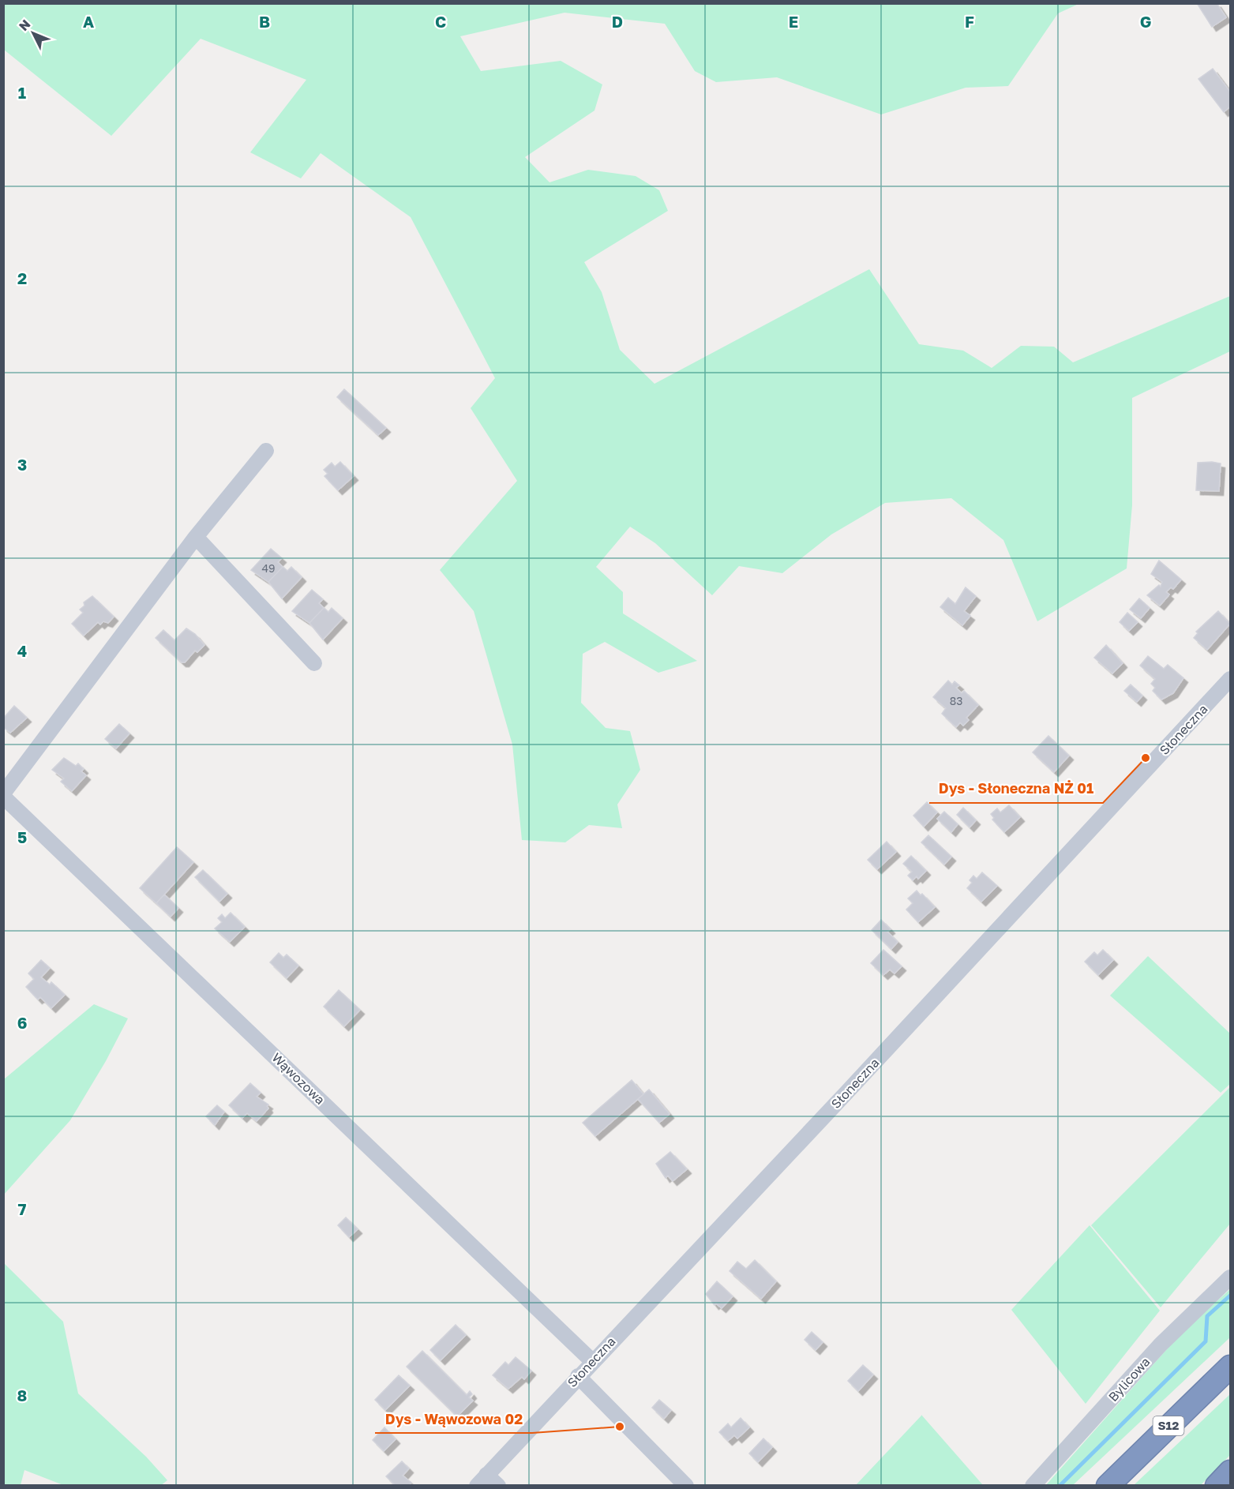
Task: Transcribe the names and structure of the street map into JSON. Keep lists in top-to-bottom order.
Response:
{
  "streets": {
    "highway": ["S12"],
    "street": ["Słoneczna", "Wąwozowa", "Bylicowa"]
  },
  "crossings": [
    ["Słoneczna", "Wąwozowa"]
  ],
  "places": ["Dys - Słoneczna NŻ 01", "Dys - Wąwozowa 02"],
  "house_numbers": ["49", "83"],
  "north": "top left",
  "grid": {
    "columns": [
      "A",
      "B",
      "C",
      "D",
      "E",
      "F",
      "G"
    ],
    "rows": [
      "1",
      "2",
      "3",
      "4",
      "5",
      "6",
      "7",
      "8"
    ]
  }
}
